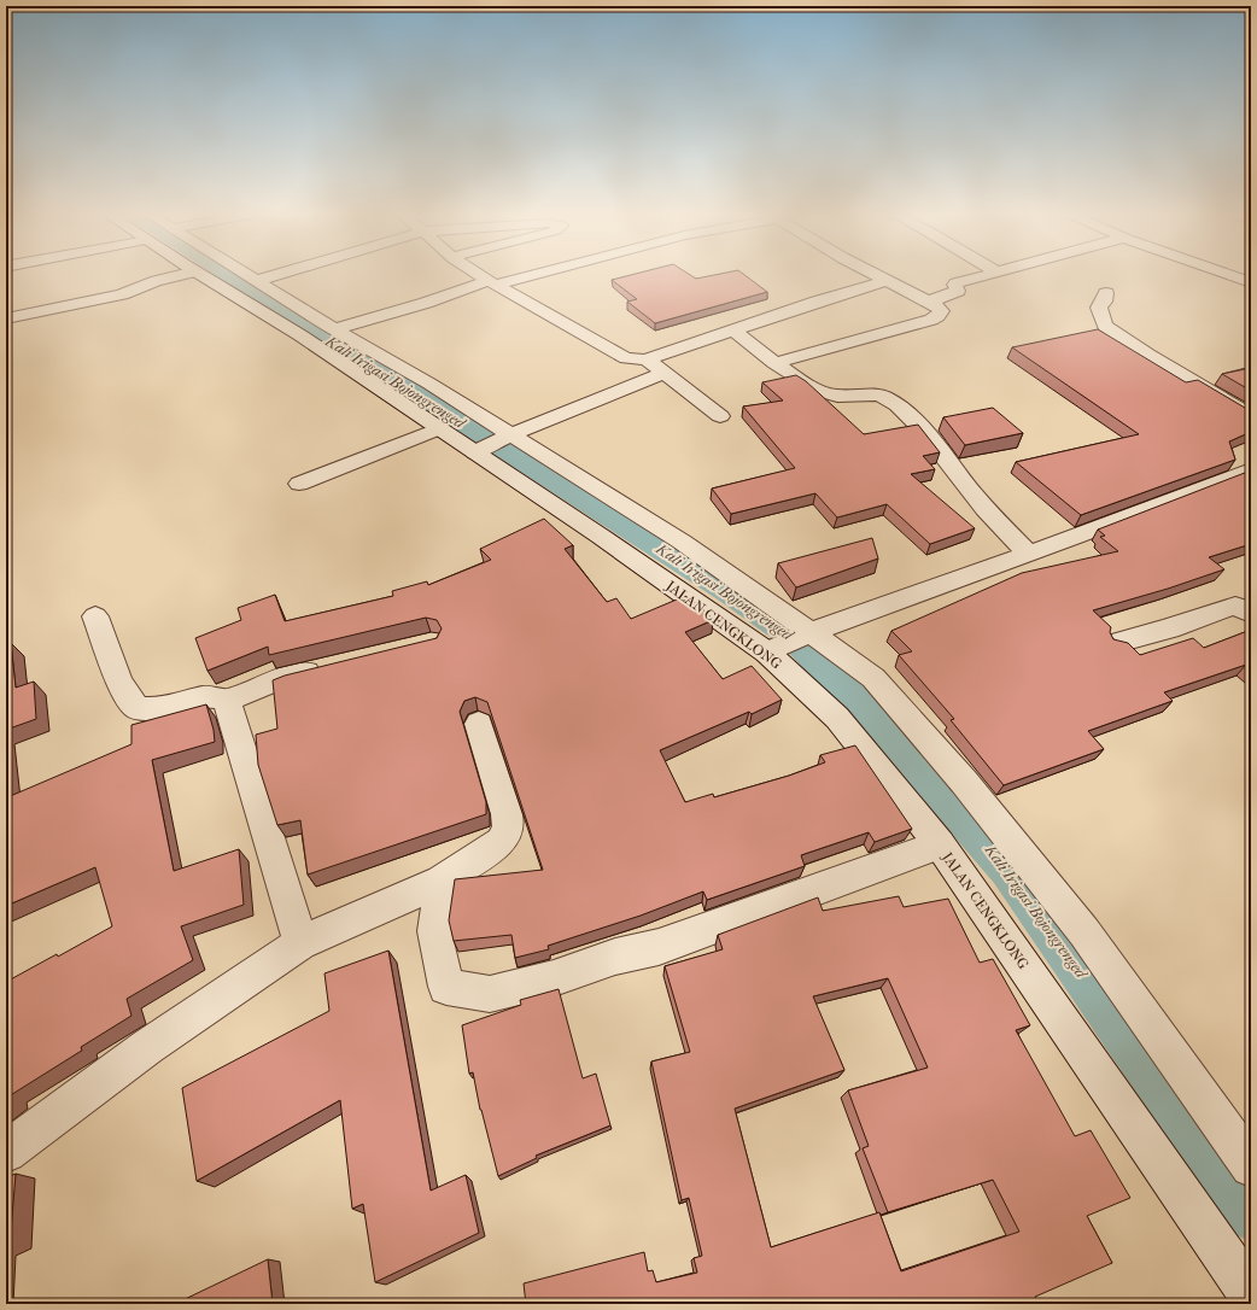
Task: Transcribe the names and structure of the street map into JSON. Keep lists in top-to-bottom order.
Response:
{
  "streets": {
    "street": ["JALAN CENGKLONG"]
  },
  "water": ["Kali Irigasi Bojongrenged"]
}
